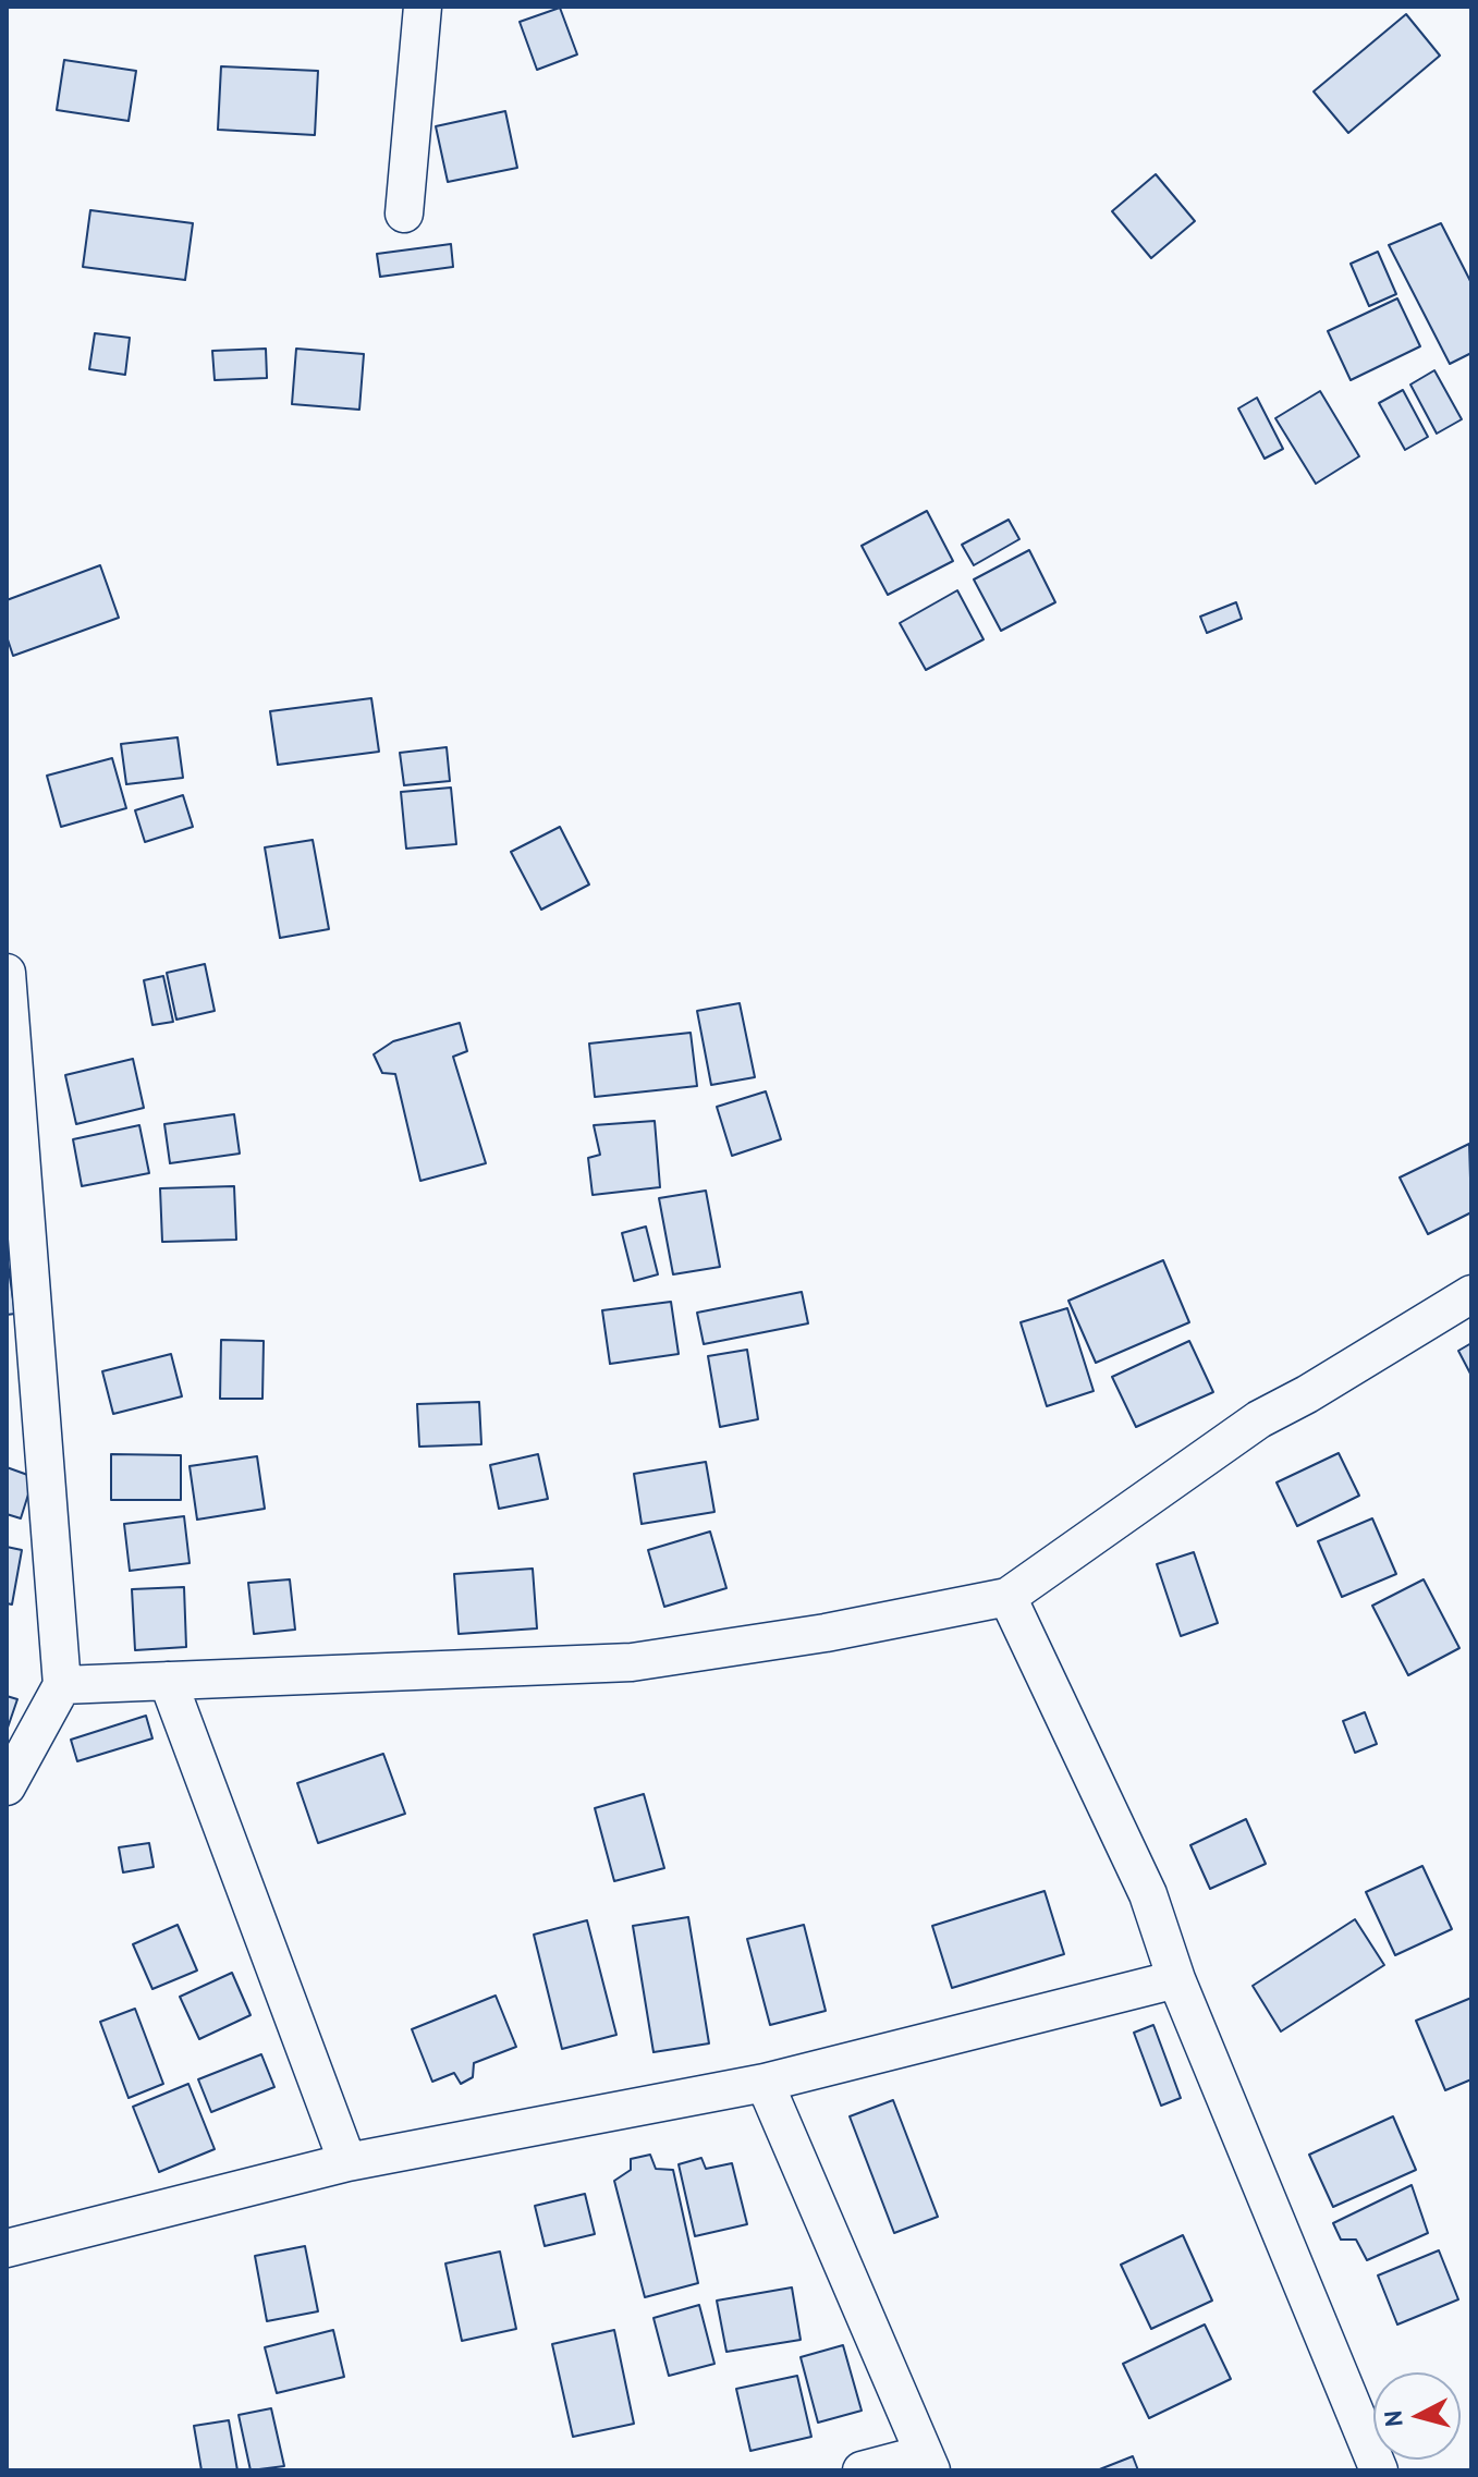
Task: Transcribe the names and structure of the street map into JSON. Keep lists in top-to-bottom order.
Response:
{
  "north": "left"
}
